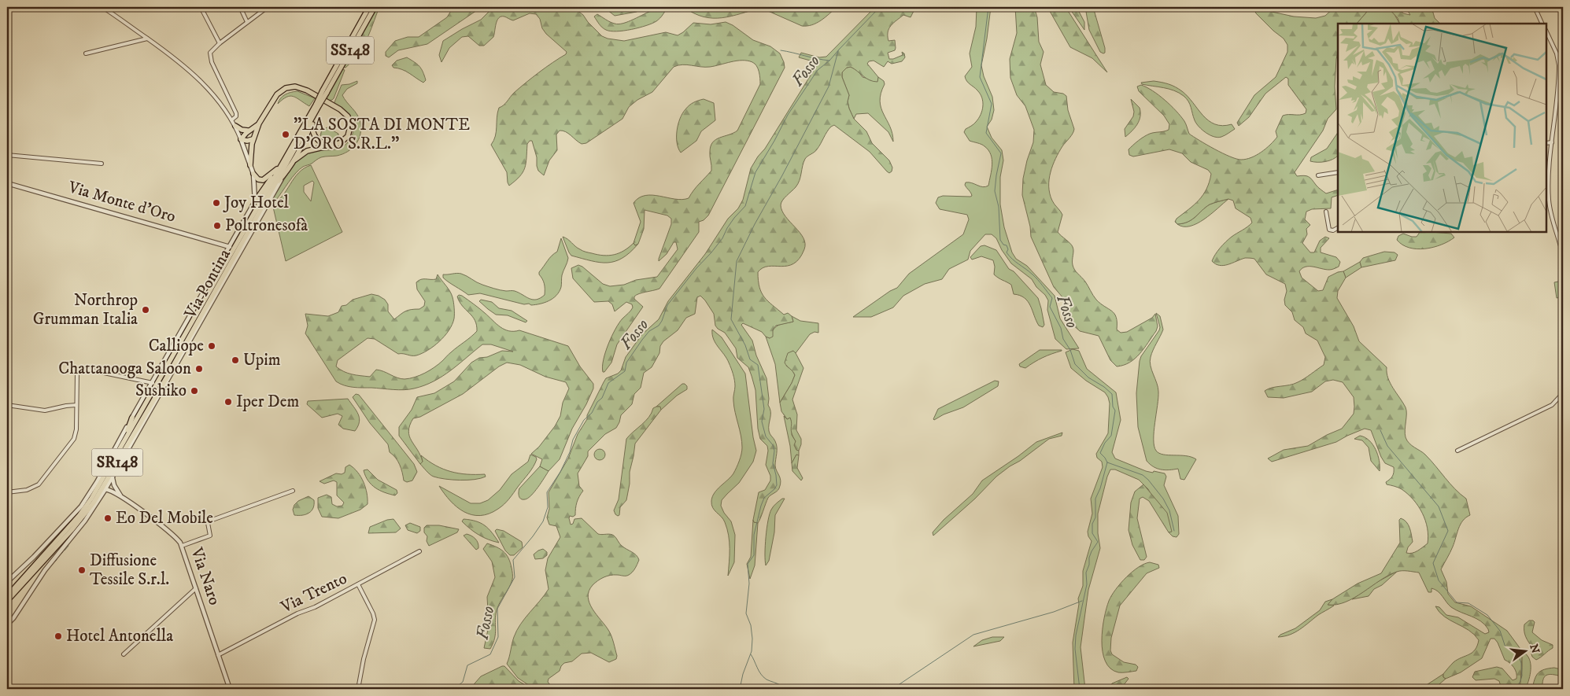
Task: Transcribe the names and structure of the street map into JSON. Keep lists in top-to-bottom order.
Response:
{
  "streets": {
    "highway": ["SS148", "Via Pontina", "SR148"],
    "street": ["Via Monte d'Oro", "Via Naro", "Via Trento"]
  },
  "crossings": [
    ["Via Monte d'Oro", "Via Pontina"],
    ["Via Pontina", "SR148"],
    ["Via Pontina", "Via Naro"],
    ["Via Naro", "Via Trento"]
  ],
  "water": ["Fosso"],
  "places": [
    "\"LA SOSTA DI MONTE D'ORO S.R.L.\"",
    "Joy Hotel",
    "Poltronesofà",
    "Northrop Grumman Italia",
    "Calliope",
    "Upim",
    "Chattanooga Saloon",
    "Sushiko",
    "Iper Dem",
    "Eo Del Mobile",
    "Diffusione Tessile S.r.l.",
    "Hotel Antonella"
  ],
  "north": "right"
}
